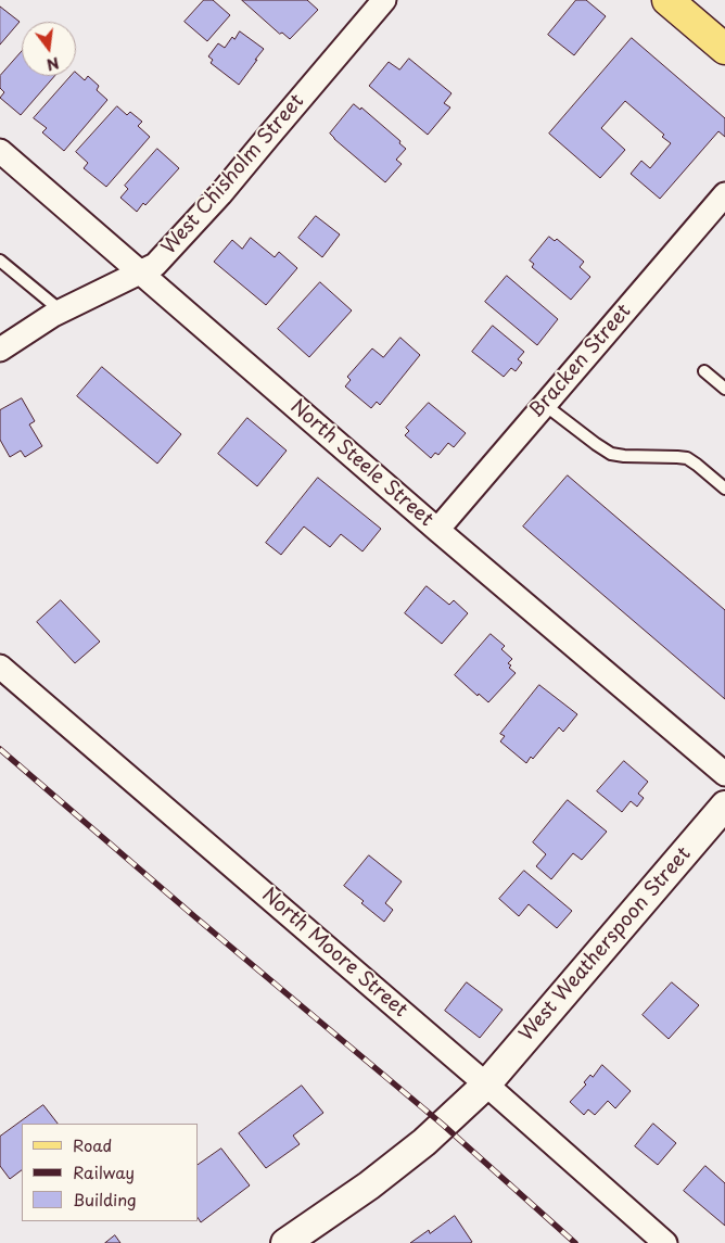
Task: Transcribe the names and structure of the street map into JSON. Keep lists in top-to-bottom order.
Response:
{
  "streets": {
    "street": [
      "West Chisholm Street",
      "Bracken Street",
      "North Steele Street",
      "West Weatherspoon Street",
      "North Moore Street"
    ]
  },
  "crossings": [
    ["West Chisholm Street", "North Steele Street"],
    ["Bracken Street", "North Steele Street"],
    ["West Weatherspoon Street", "North Moore Street"]
  ],
  "legend": ["Road", "Railway", "Building"],
  "north": "bottom"
}
